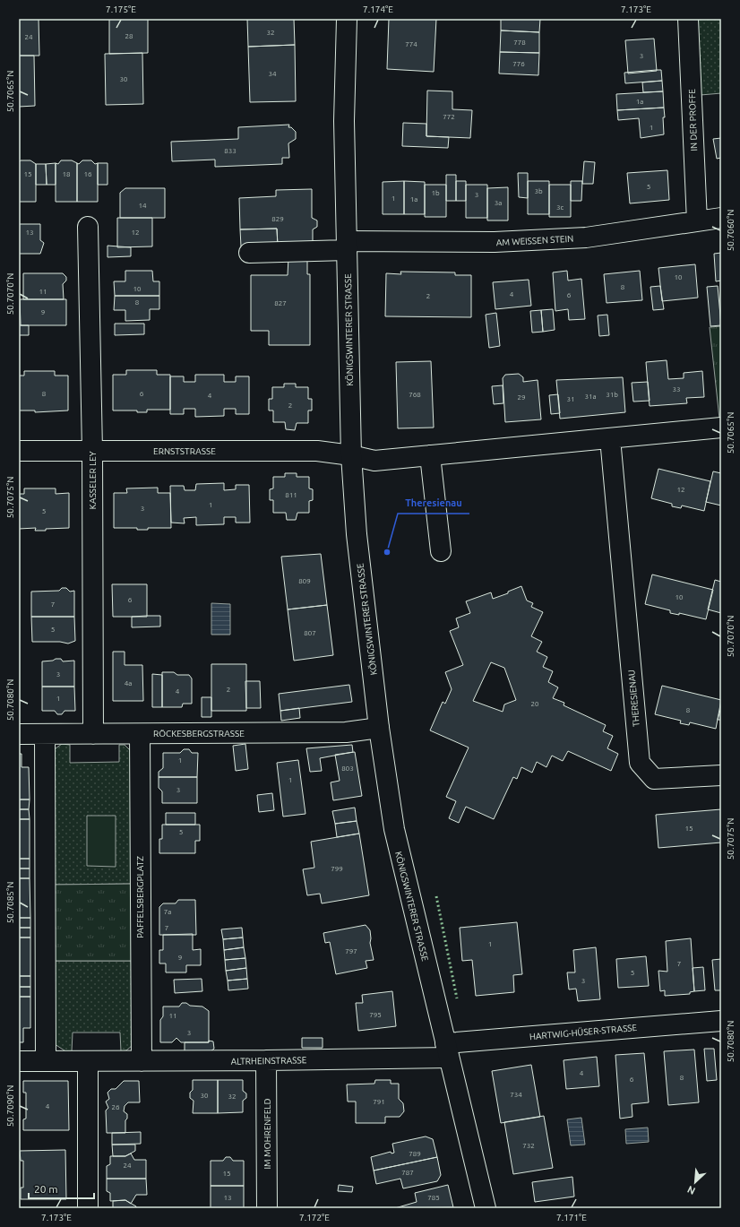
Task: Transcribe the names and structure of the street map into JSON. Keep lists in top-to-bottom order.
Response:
{
  "streets": {
    "street": [
      "IN DER PROFFE",
      "AM WEISSEN STEIN",
      "KÖNIGSWINTERER STRASSE",
      "ERNSTSTRASSE",
      "KASSELER LEY",
      "THERESIENAU",
      "RÖCKESBERGSTRASSE",
      "PAFFELSBERGPLATZ",
      "HARTWIG-HÜSER-STRASSE",
      "ALTRHEINSTRASSE",
      "IM MOHRENFELD"
    ]
  },
  "crossings": [
    ["IN DER PROFFE", "AM WEISSEN STEIN"],
    ["AM WEISSEN STEIN", "KÖNIGSWINTERER STRASSE"],
    ["KÖNIGSWINTERER STRASSE", "ERNSTSTRASSE"],
    ["KÖNIGSWINTERER STRASSE", "RÖCKESBERGSTRASSE"],
    ["KÖNIGSWINTERER STRASSE", "HARTWIG-HÜSER-STRASSE"],
    ["KÖNIGSWINTERER STRASSE", "ALTRHEINSTRASSE"],
    ["ERNSTSTRASSE", "KASSELER LEY"],
    ["KASSELER LEY", "RÖCKESBERGSTRASSE"],
    ["RÖCKESBERGSTRASSE", "PAFFELSBERGPLATZ"],
    ["PAFFELSBERGPLATZ", "ALTRHEINSTRASSE"],
    ["HARTWIG-HÜSER-STRASSE", "ALTRHEINSTRASSE"],
    ["ALTRHEINSTRASSE", "IM MOHRENFELD"]
  ],
  "places": ["Theresienau"],
  "house_numbers": [
    "32",
    "28",
    "24",
    "778",
    "774",
    "3",
    "776",
    "34",
    "30",
    "1a",
    "772",
    "1",
    "833",
    "15",
    "18",
    "16",
    "5",
    "3b",
    "1b",
    "3",
    "1",
    "1a",
    "3a",
    "14",
    "3c",
    "829",
    "13",
    "12",
    "10",
    "8",
    "10",
    "11",
    "4",
    "6",
    "2",
    "8",
    "827",
    "9",
    "33",
    "8",
    "6",
    "768",
    "31b",
    "4",
    "31a",
    "29",
    "31",
    "2",
    "12",
    "811",
    "1",
    "3",
    "5",
    "809",
    "10",
    "6",
    "7",
    "5",
    "807",
    "3",
    "4a",
    "2",
    "4",
    "1",
    "20",
    "8",
    "1",
    "803",
    "1",
    "3",
    "15",
    "5",
    "799",
    "7a",
    "7",
    "1",
    "797",
    "9",
    "7",
    "5",
    "3",
    "795",
    "11",
    "3",
    "4",
    "8",
    "6",
    "734",
    "30",
    "32",
    "791",
    "4",
    "26",
    "732",
    "789",
    "24",
    "787",
    "15",
    "13",
    "785"
  ],
  "scale_bar": "20 m",
  "north": "bottom left",
  "coordinates": [
    "7.175°E",
    "7.174°E",
    "7.173°E",
    "50.7065°N",
    "50.7060°N",
    "50.7070°N",
    "50.7075°N",
    "50.7080°N",
    "50.7085°N",
    "50.7090°N",
    "7.172°E",
    "7.171°E"
  ]
}
